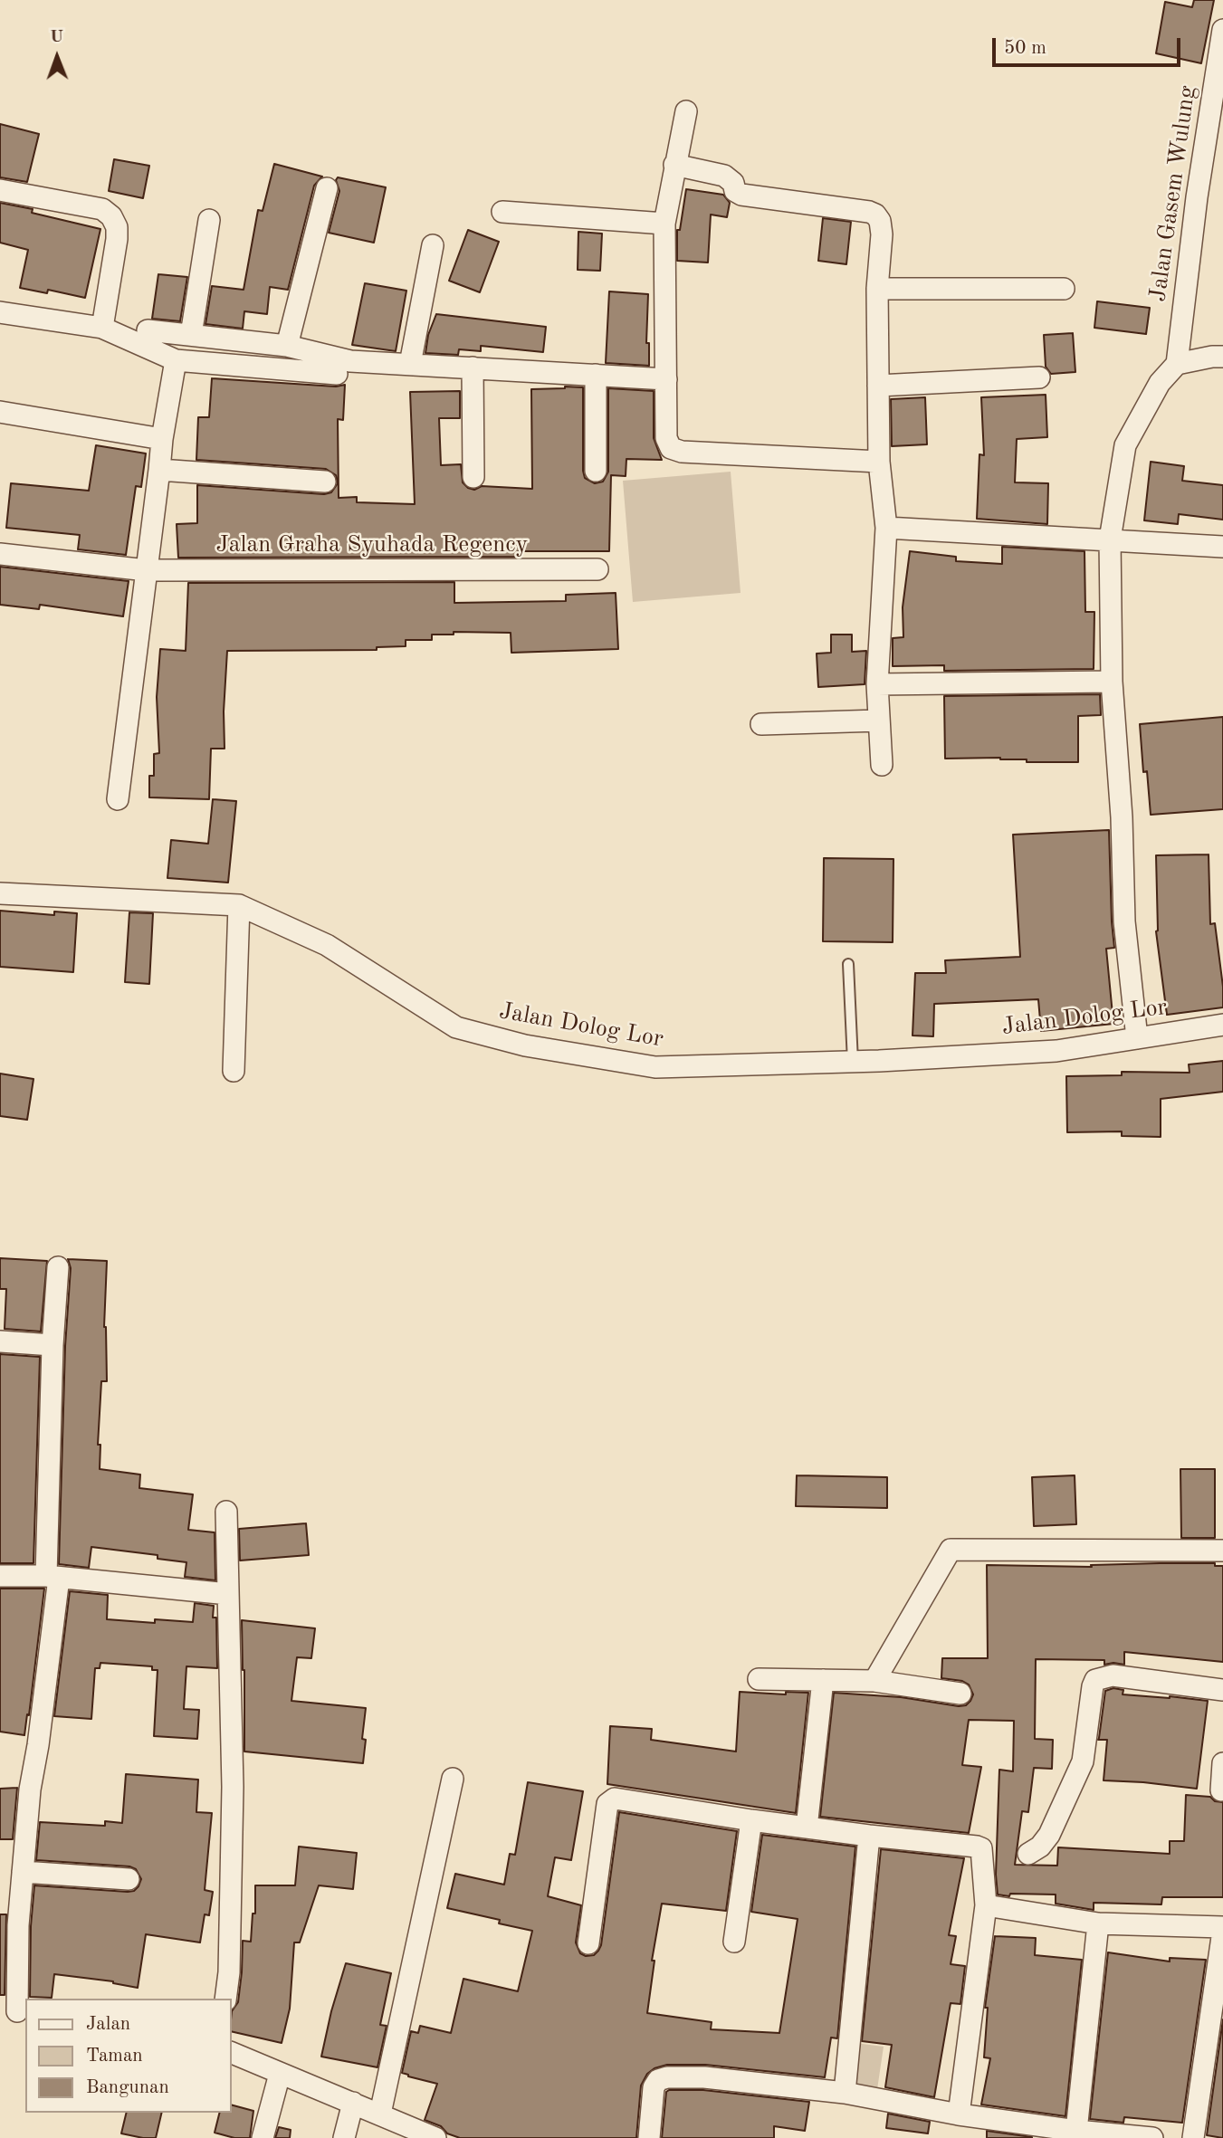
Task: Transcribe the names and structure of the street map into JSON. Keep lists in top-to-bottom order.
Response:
{
  "streets": {
    "street": ["Jalan Gasem Wulung", "Jalan Graha Syuhada Regency", "Jalan Dolog Lor"]
  },
  "legend": ["Jalan", "Taman", "Bangunan"],
  "scale_bar": "50 m",
  "north": "top"
}
